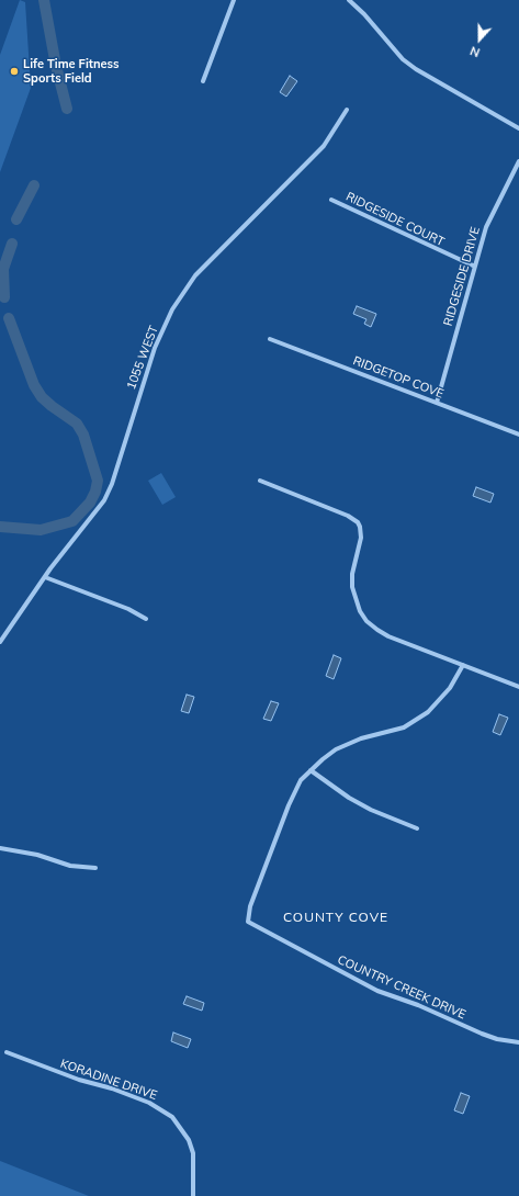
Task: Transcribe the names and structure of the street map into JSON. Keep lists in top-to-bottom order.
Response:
{
  "streets": {
    "street": [
      "RIDGESIDE COURT",
      "RIDGESIDE DRIVE",
      "1055 WEST",
      "RIDGETOP COVE",
      "COUNTRY CREEK DRIVE",
      "KORADINE DRIVE"
    ]
  },
  "crossings": [
    ["RIDGESIDE COURT", "RIDGESIDE DRIVE"],
    ["RIDGESIDE DRIVE", "RIDGETOP COVE"]
  ],
  "districts": ["COUNTY COVE"],
  "places": ["Life Time Fitness Sports Field"],
  "north": "bottom"
}
